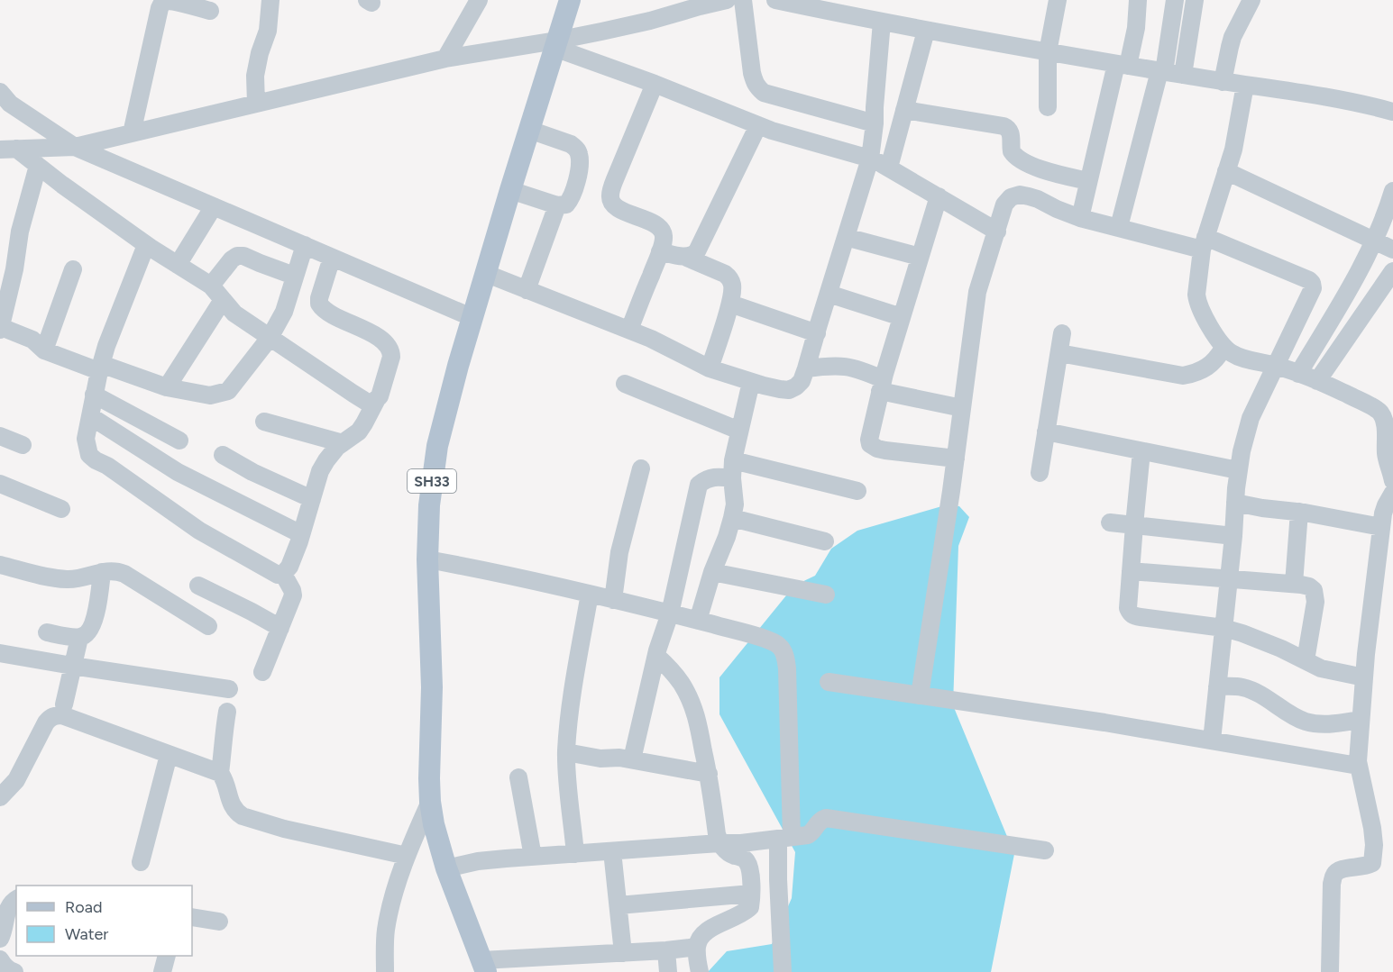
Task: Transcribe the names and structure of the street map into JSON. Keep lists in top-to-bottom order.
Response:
{
  "streets": {
    "main road": ["SH33"]
  },
  "legend": ["Road", "Water"]
}
